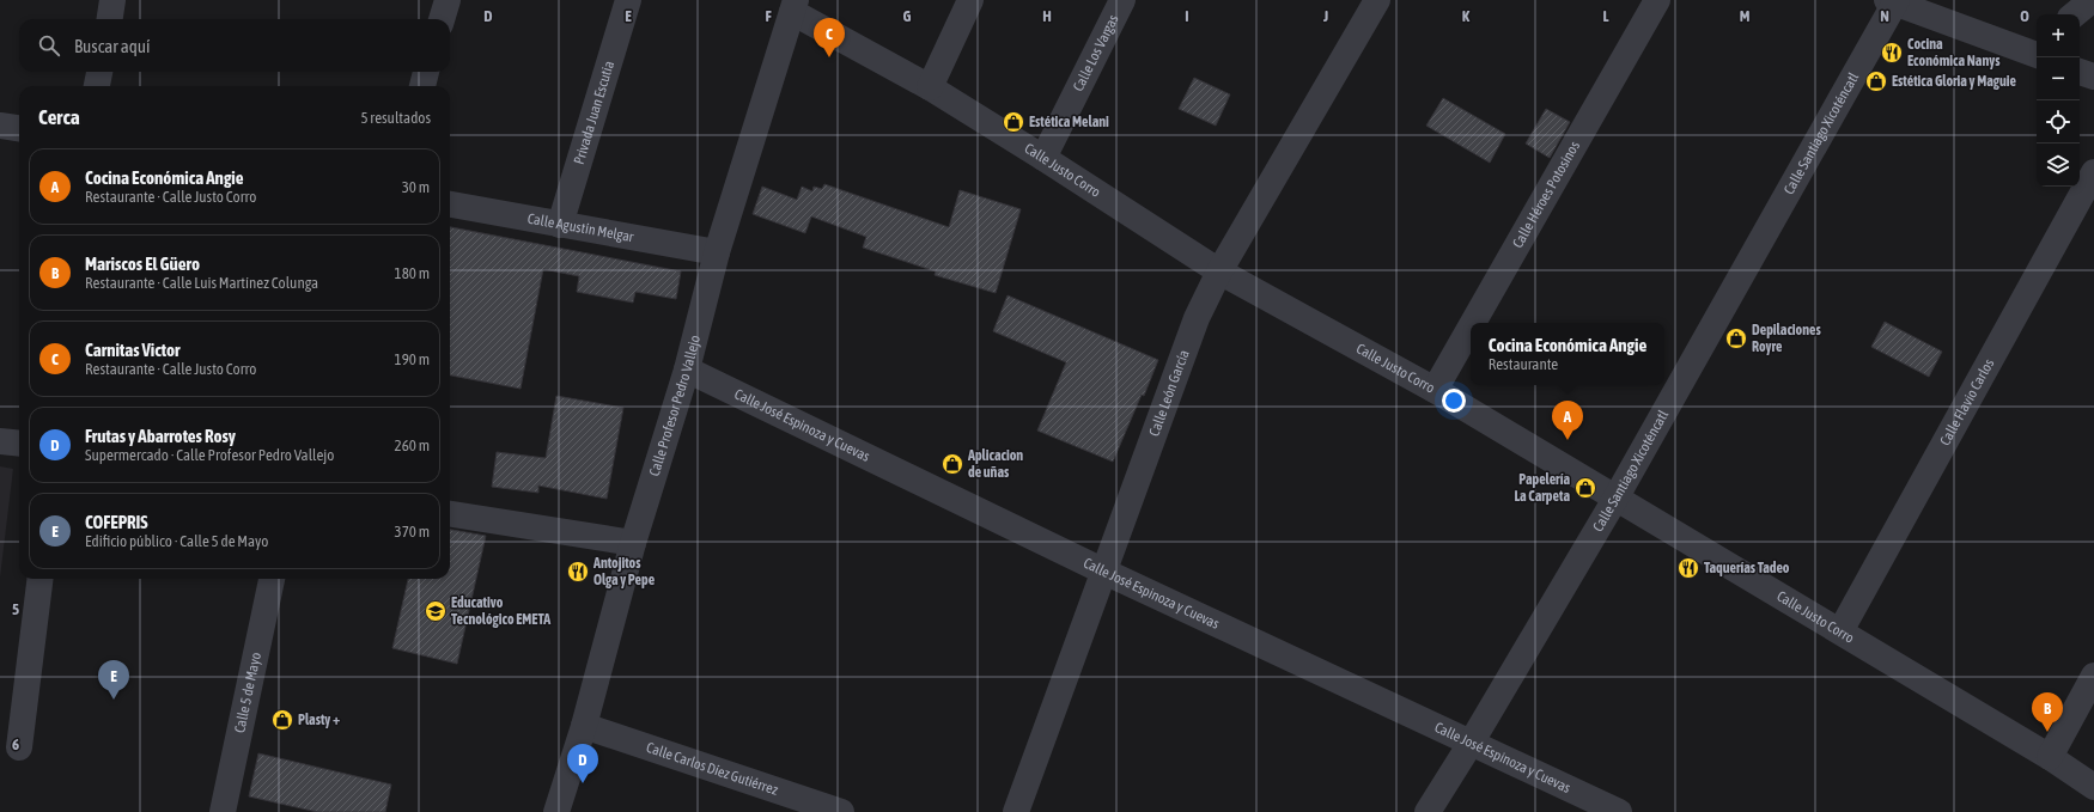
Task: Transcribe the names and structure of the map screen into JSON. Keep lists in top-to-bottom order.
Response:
{
  "streets": {
    "street": [
      "Calle Los Vargas",
      "Privada Juan Escutia",
      "Calle Santiago Xicoténcatl",
      "Calle Justo Corro",
      "Calle Héroes Potosinos",
      "Calle Agustín Melgar",
      "Calle León García",
      "Calle Flavio Carlos",
      "Calle Profesor Pedro Vallejo",
      "Calle José Espinoza y Cuevas",
      "Calle 5 de Mayo",
      "Calle Carlos Díez Gutiérrez"
    ]
  },
  "crossings": [
    ["Calle Los Vargas", "Calle Justo Corro"],
    ["Privada Juan Escutia", "Calle Agustín Melgar"],
    ["Calle Santiago Xicoténcatl", "Calle Justo Corro"],
    ["Calle Santiago Xicoténcatl", "Calle José Espinoza y Cuevas"],
    ["Calle Justo Corro", "Calle Héroes Potosinos"],
    ["Calle Justo Corro", "Calle León García"],
    ["Calle Justo Corro", "Calle Flavio Carlos"],
    ["Calle Justo Corro", "Calle Profesor Pedro Vallejo"],
    ["Calle Agustín Melgar", "Calle Profesor Pedro Vallejo"],
    ["Calle León García", "Calle José Espinoza y Cuevas"],
    ["Calle Profesor Pedro Vallejo", "Calle José Espinoza y Cuevas"],
    ["Calle Profesor Pedro Vallejo", "Calle Carlos Díez Gutiérrez"]
  ],
  "places": {
    "restaurant": ["Cocina Económica Nanys", "Taquerías Tadeo", "Antojitos Olga y Pepe"],
    "shop": [
      "Estética Gloria y Maguie",
      "Estética Melani",
      "Depilaciones Royre",
      "Aplicacion de uñas",
      "Papelería La Carpeta",
      "Plasty +"
    ],
    "school or university": ["Educativo Tecnológico EMETA"]
  },
  "page": {
    "map_buttons": ["+", "−"],
    "pins": [
      "C",
      "A",
      "E",
      "B",
      "D"
    ],
    "search": "Buscar aquí",
    "heading": ["Cerca", "5 resultados"],
    "list": [
      {
        "mark": "A",
        "name": "Cocina Económica Angie",
        "note": "Restaurante · Calle Justo Corro",
        "value": "30 m"
      },
      {
        "mark": "B",
        "name": "Mariscos El Güero",
        "note": "Restaurante · Calle Luis Martínez Colunga",
        "value": "180 m"
      },
      {
        "mark": "C",
        "name": "Carnitas Victor",
        "note": "Restaurante · Calle Justo Corro",
        "value": "190 m"
      },
      {
        "mark": "D",
        "name": "Frutas y Abarrotes Rosy",
        "note": "Supermercado · Calle Profesor Pedro Vallejo",
        "value": "260 m"
      },
      {
        "mark": "E",
        "name": "COFEPRIS",
        "note": "Edificio público · Calle 5 de Mayo",
        "value": "370 m"
      }
    ],
    "popup": ["Cocina Económica Angie", "Restaurante"]
  },
  "grid": {
    "columns": [
      "D",
      "E",
      "F",
      "G",
      "H",
      "I",
      "J",
      "K",
      "L",
      "M",
      "N",
      "O"
    ],
    "rows": ["5", "6"]
  }
}
